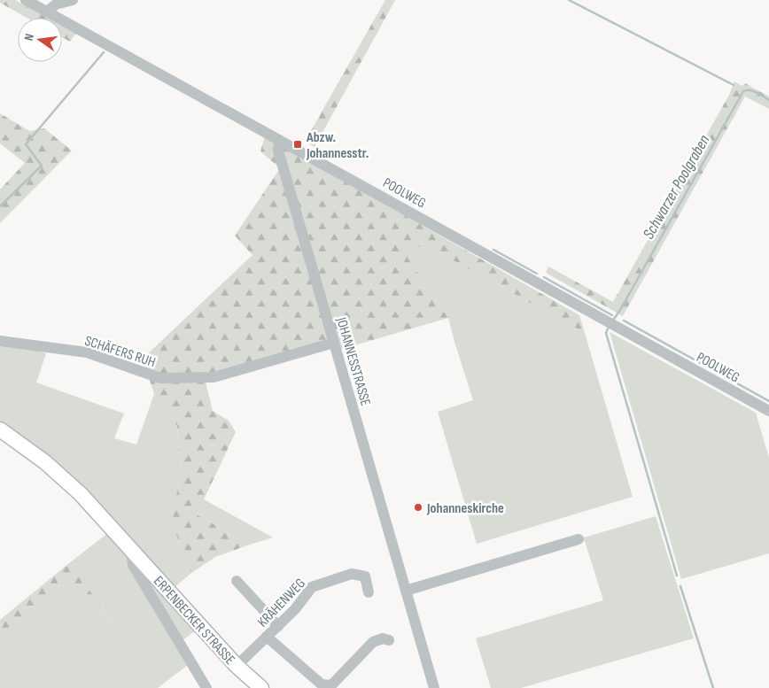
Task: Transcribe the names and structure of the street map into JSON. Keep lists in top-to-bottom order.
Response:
{
  "streets": {
    "main road": ["ERPENBECKER STRASSE"],
    "street": [
      "POOLWEG",
      "SCHÄFERS RUH",
      "JOHANNESSTRASSE",
      "KRÄHENWEG"
    ]
  },
  "crossings": [
    ["POOLWEG", "JOHANNESSTRASSE"],
    ["SCHÄFERS RUH", "JOHANNESSTRASSE"],
    ["KRÄHENWEG", "ERPENBECKER STRASSE"]
  ],
  "water": ["Schwarzer Poolgraben"],
  "places": {
    "transit": ["Abzw. Johannesstr."],
    "other": ["Johanneskirche"]
  },
  "north": "left"
}
